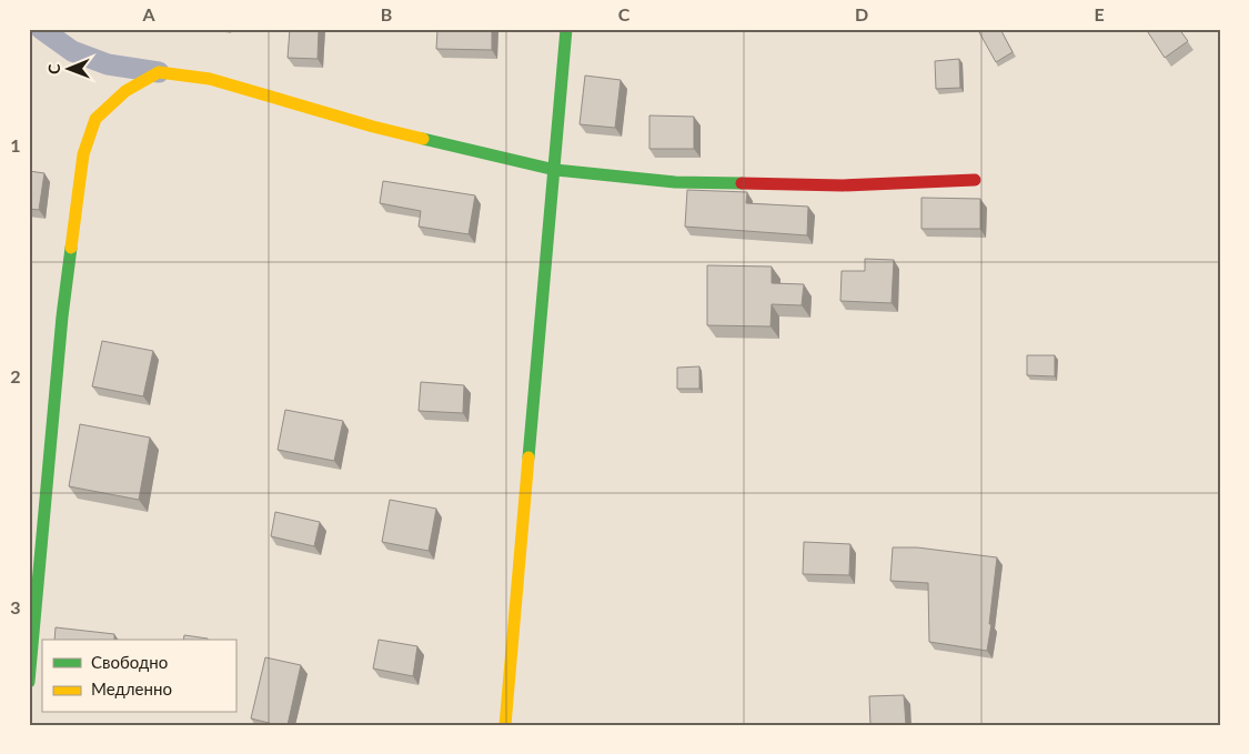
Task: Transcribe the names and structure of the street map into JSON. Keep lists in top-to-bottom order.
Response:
{
  "legend": ["Свободно", "Медленно"],
  "north": "left",
  "grid": {
    "columns": [
      "A",
      "B",
      "C",
      "D",
      "E"
    ],
    "rows": ["1", "2", "3"]
  }
}
